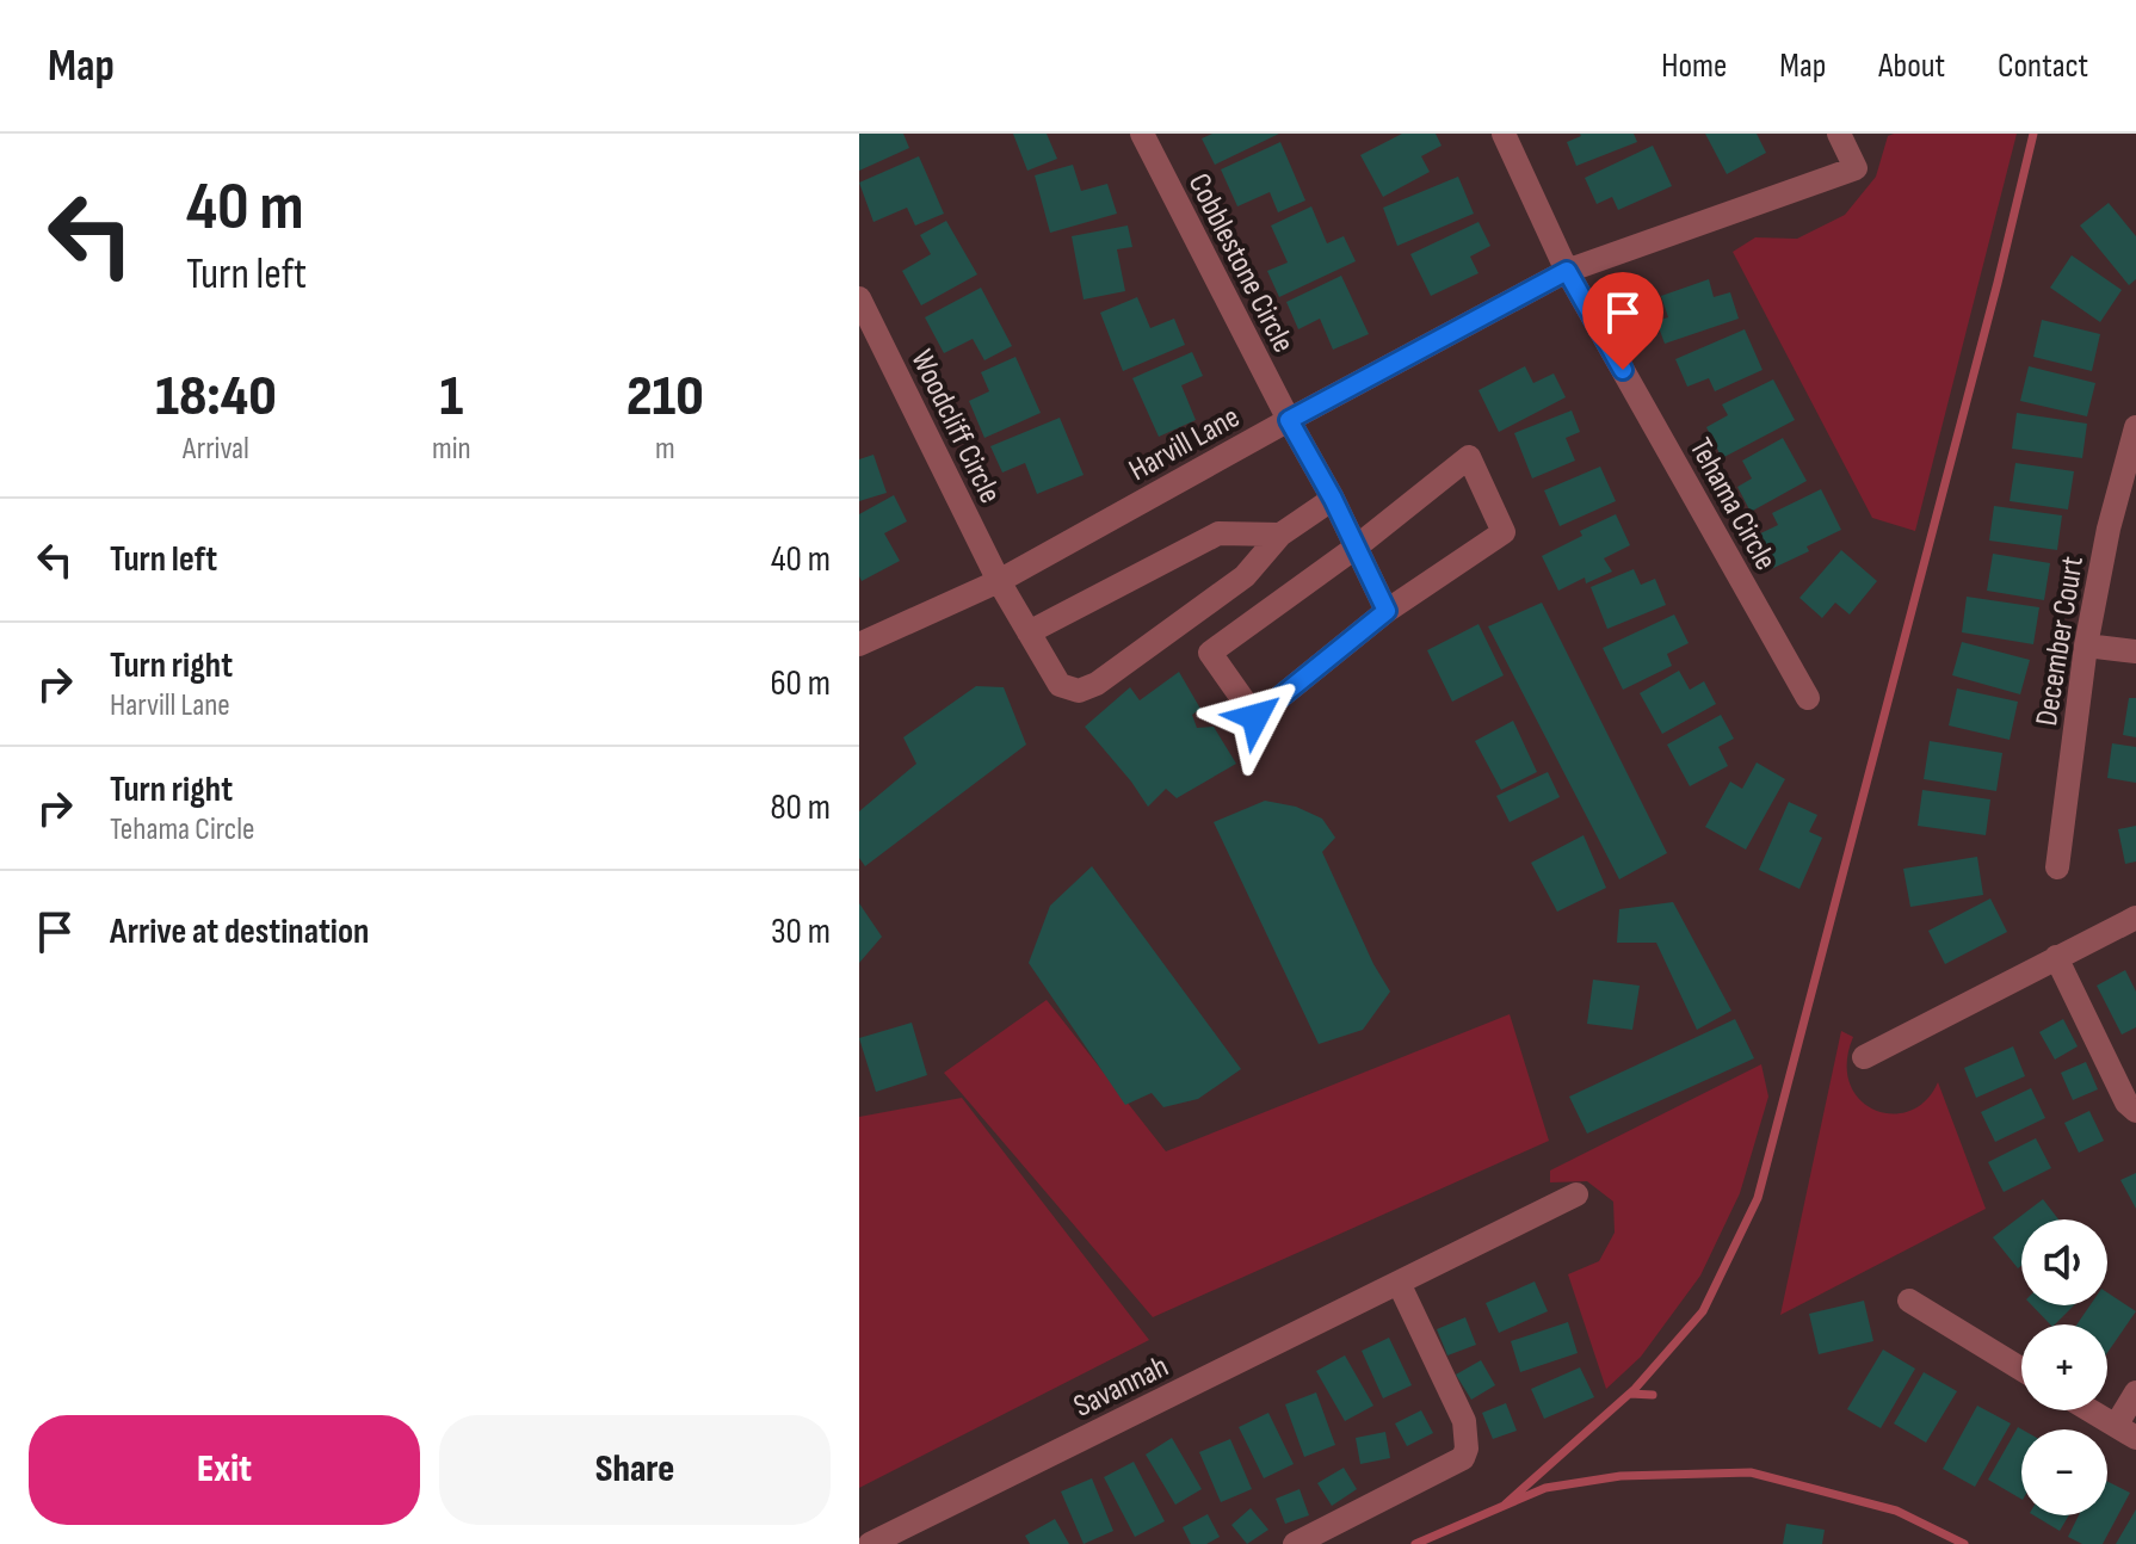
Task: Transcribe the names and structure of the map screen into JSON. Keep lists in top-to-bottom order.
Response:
{
  "streets": {
    "street": [
      "Cobblestone Circle",
      "Woodcliff Circle",
      "Harvill Lane",
      "Tehama Circle",
      "December Court",
      "Savannah"
    ]
  },
  "crossings": [
    ["Cobblestone Circle", "Harvill Lane"],
    ["Woodcliff Circle", "Harvill Lane"],
    ["Harvill Lane", "Tehama Circle"]
  ],
  "page": {
    "header": "Map",
    "nav": [
      "Home",
      "Map",
      "About",
      "Contact"
    ],
    "turn": ["40 m", "Turn left"],
    "eta": [
      "18:40",
      "Arrival",
      "1",
      "min",
      "210",
      "m"
    ],
    "list": [
      {
        "name": "Turn left",
        "value": "40 m"
      },
      {
        "name": "Turn right",
        "note": "Harvill Lane",
        "value": "60 m"
      },
      {
        "name": "Turn right",
        "note": "Tehama Circle",
        "value": "80 m"
      },
      {
        "name": "Arrive at destination",
        "value": "30 m"
      }
    ],
    "map_buttons": ["+", "−"],
    "buttons": ["Exit", "Share"]
  }
}
